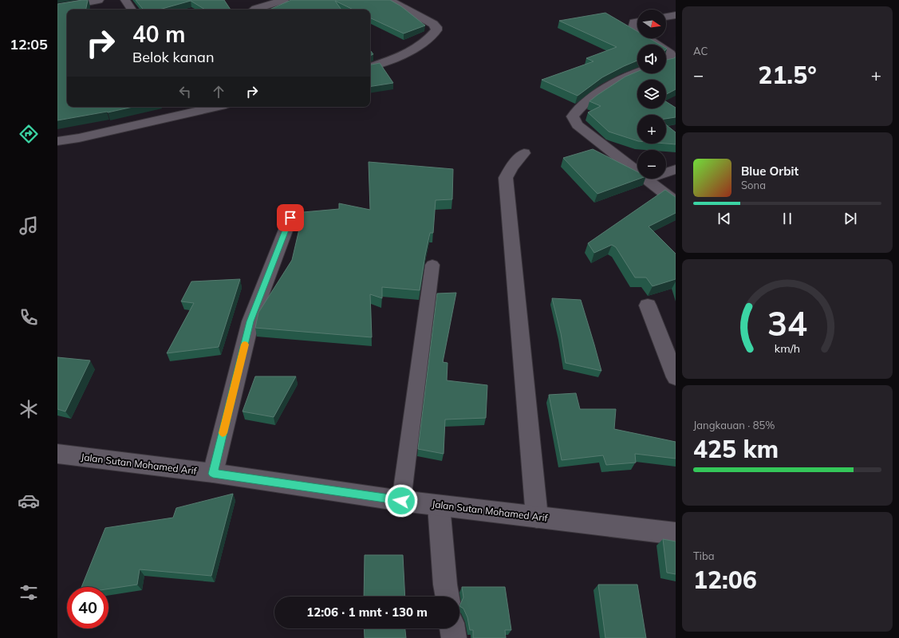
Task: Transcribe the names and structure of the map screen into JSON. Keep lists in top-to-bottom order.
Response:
{
  "streets": {
    "street": ["Jalan Sutan Mohamed Arif"]
  },
  "north": "right",
  "page": {
    "tabs": "12:05",
    "tile": [
      "AC",
      ["Jangkauan · 85%", "425 km"],
      ["Tiba", "12:06"]
    ],
    "map_buttons": ["+", "−"],
    "turn": ["40 m", "Belok kanan"],
    "heat": ["−", "21.5°", "+"],
    "song": ["Blue Orbit", "Sona"],
    "limit": "40",
    "trip": "12:06 · 1 mnt · 130 m",
    "gauge": ["34", "km/h"]
  }
}
